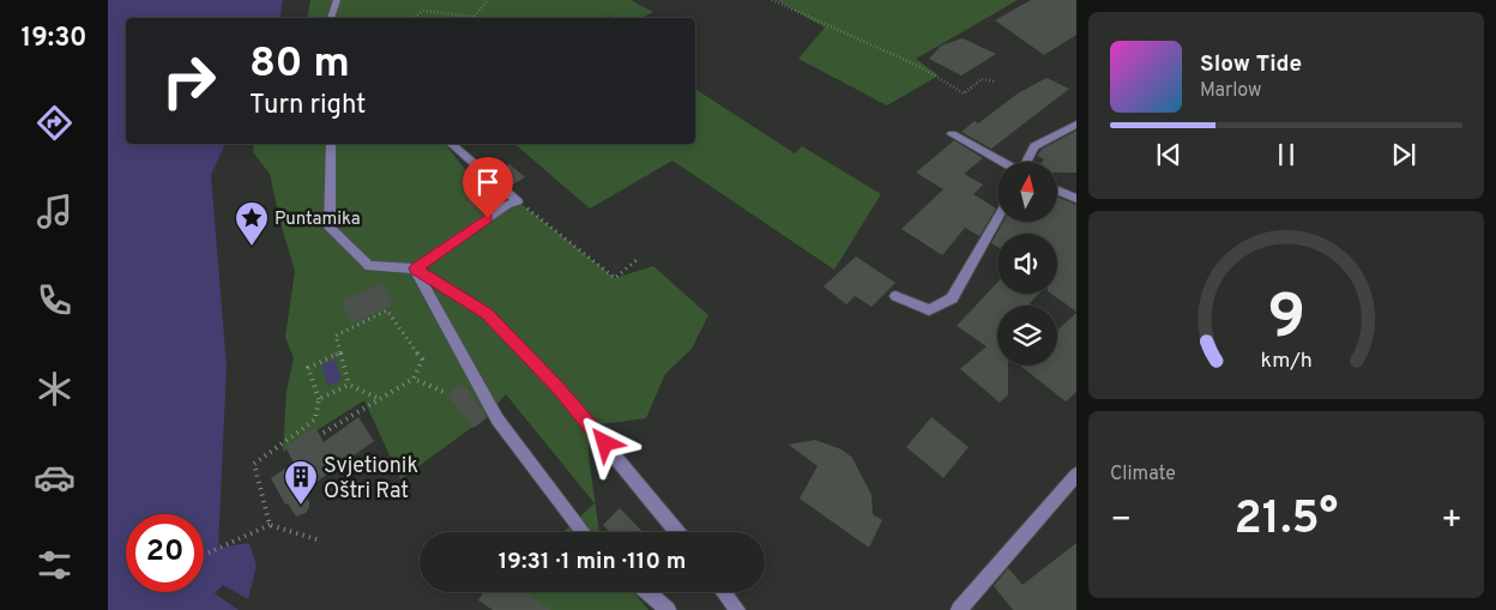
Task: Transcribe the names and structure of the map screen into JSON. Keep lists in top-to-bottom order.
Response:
{
  "places": {
    "place": ["Puntamika"],
    "building": ["Svjetionik Oštri Rat"]
  },
  "north": "top",
  "page": {
    "tabs": "19:30",
    "turn": ["80 m", "Turn right"],
    "song": ["Slow Tide", "Marlow"],
    "tile": "Climate",
    "heat": ["−", "21.5°", "+"],
    "limit": "20",
    "trip": "19:31 · 1 min · 110 m",
    "gauge": ["9", "km/h"]
  }
}
